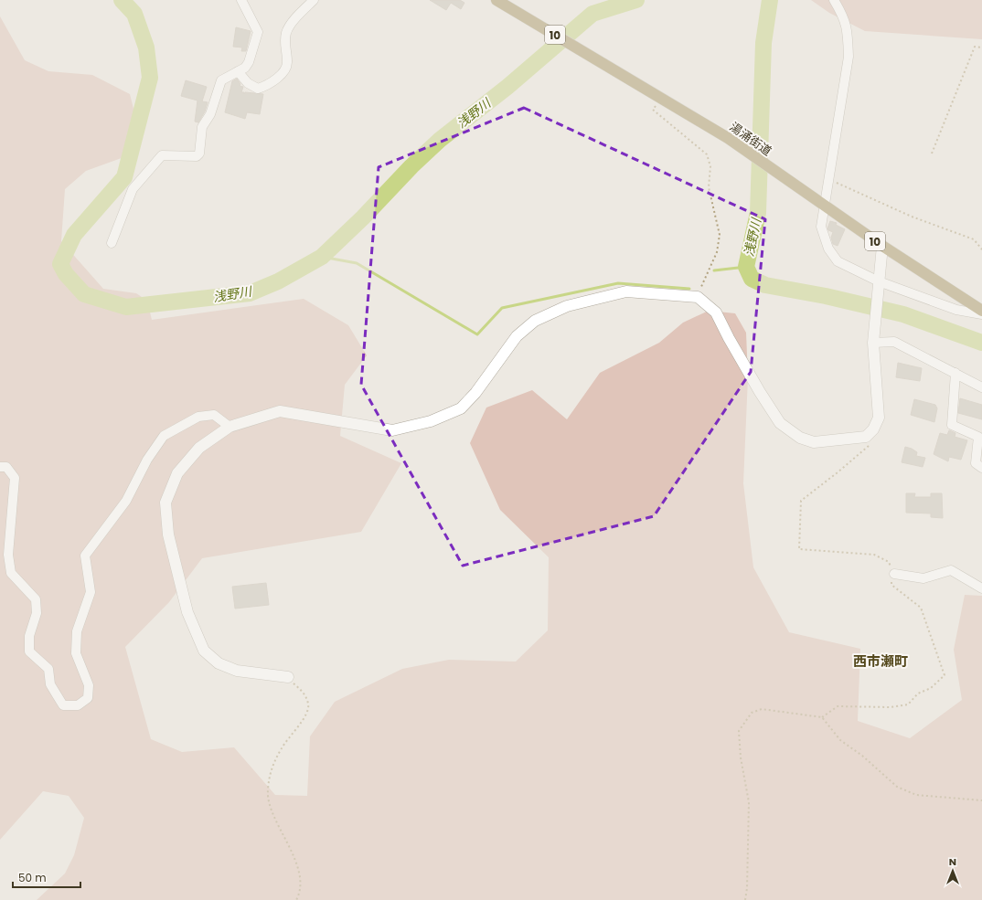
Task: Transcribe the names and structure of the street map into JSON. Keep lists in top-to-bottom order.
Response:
{
  "streets": {
    "main road": ["10", "湯涌街道"]
  },
  "districts": ["西市瀬町"],
  "water": ["浅野川"],
  "scale_bar": "50 m",
  "north": "top"
}
